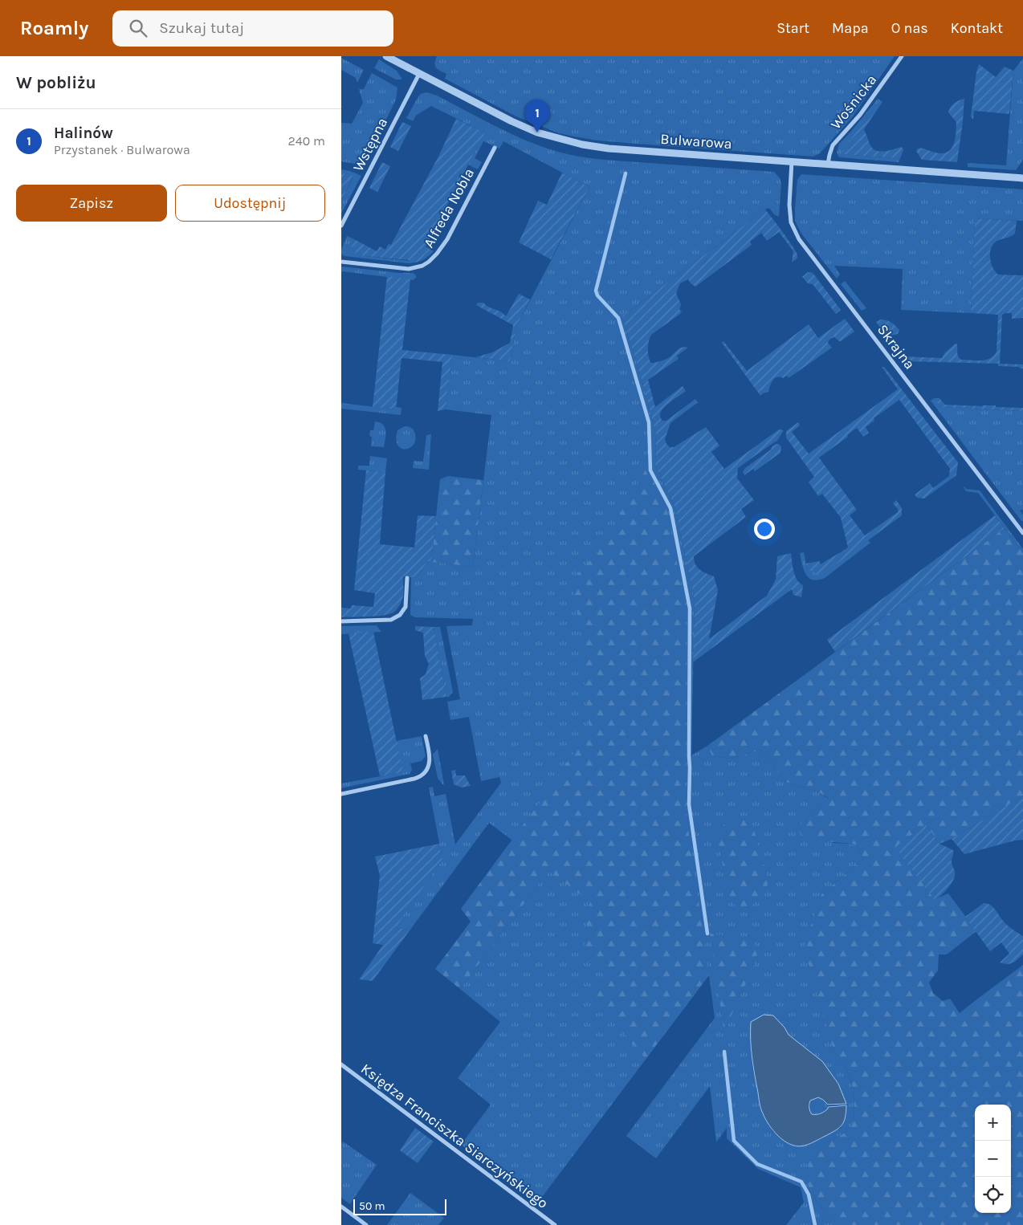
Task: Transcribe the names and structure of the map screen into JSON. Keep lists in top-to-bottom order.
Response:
{
  "streets": {
    "street": [
      "Wośnicka",
      "Bulwarowa",
      "Wstępna",
      "Alfreda Nobla",
      "Skrajna",
      "Księdza Franciszka Siarczyńskiego"
    ]
  },
  "crossings": [
    ["Wośnicka", "Bulwarowa"],
    ["Bulwarowa", "Wstępna"],
    ["Bulwarowa", "Skrajna"]
  ],
  "scale_bar": "50 m",
  "page": {
    "header": "Roamly",
    "search": "Szukaj tutaj",
    "nav": [
      "Start",
      "Mapa",
      "O nas",
      "Kontakt"
    ],
    "heading": "W pobliżu",
    "pins": "1",
    "list": [
      {
        "mark": "1",
        "name": "Halinów",
        "note": "Przystanek · Bulwarowa",
        "value": "240 m"
      }
    ],
    "buttons": ["Zapisz", "Udostępnij"],
    "map_buttons": ["+", "−"],
    "scale": "50 m"
  }
}
